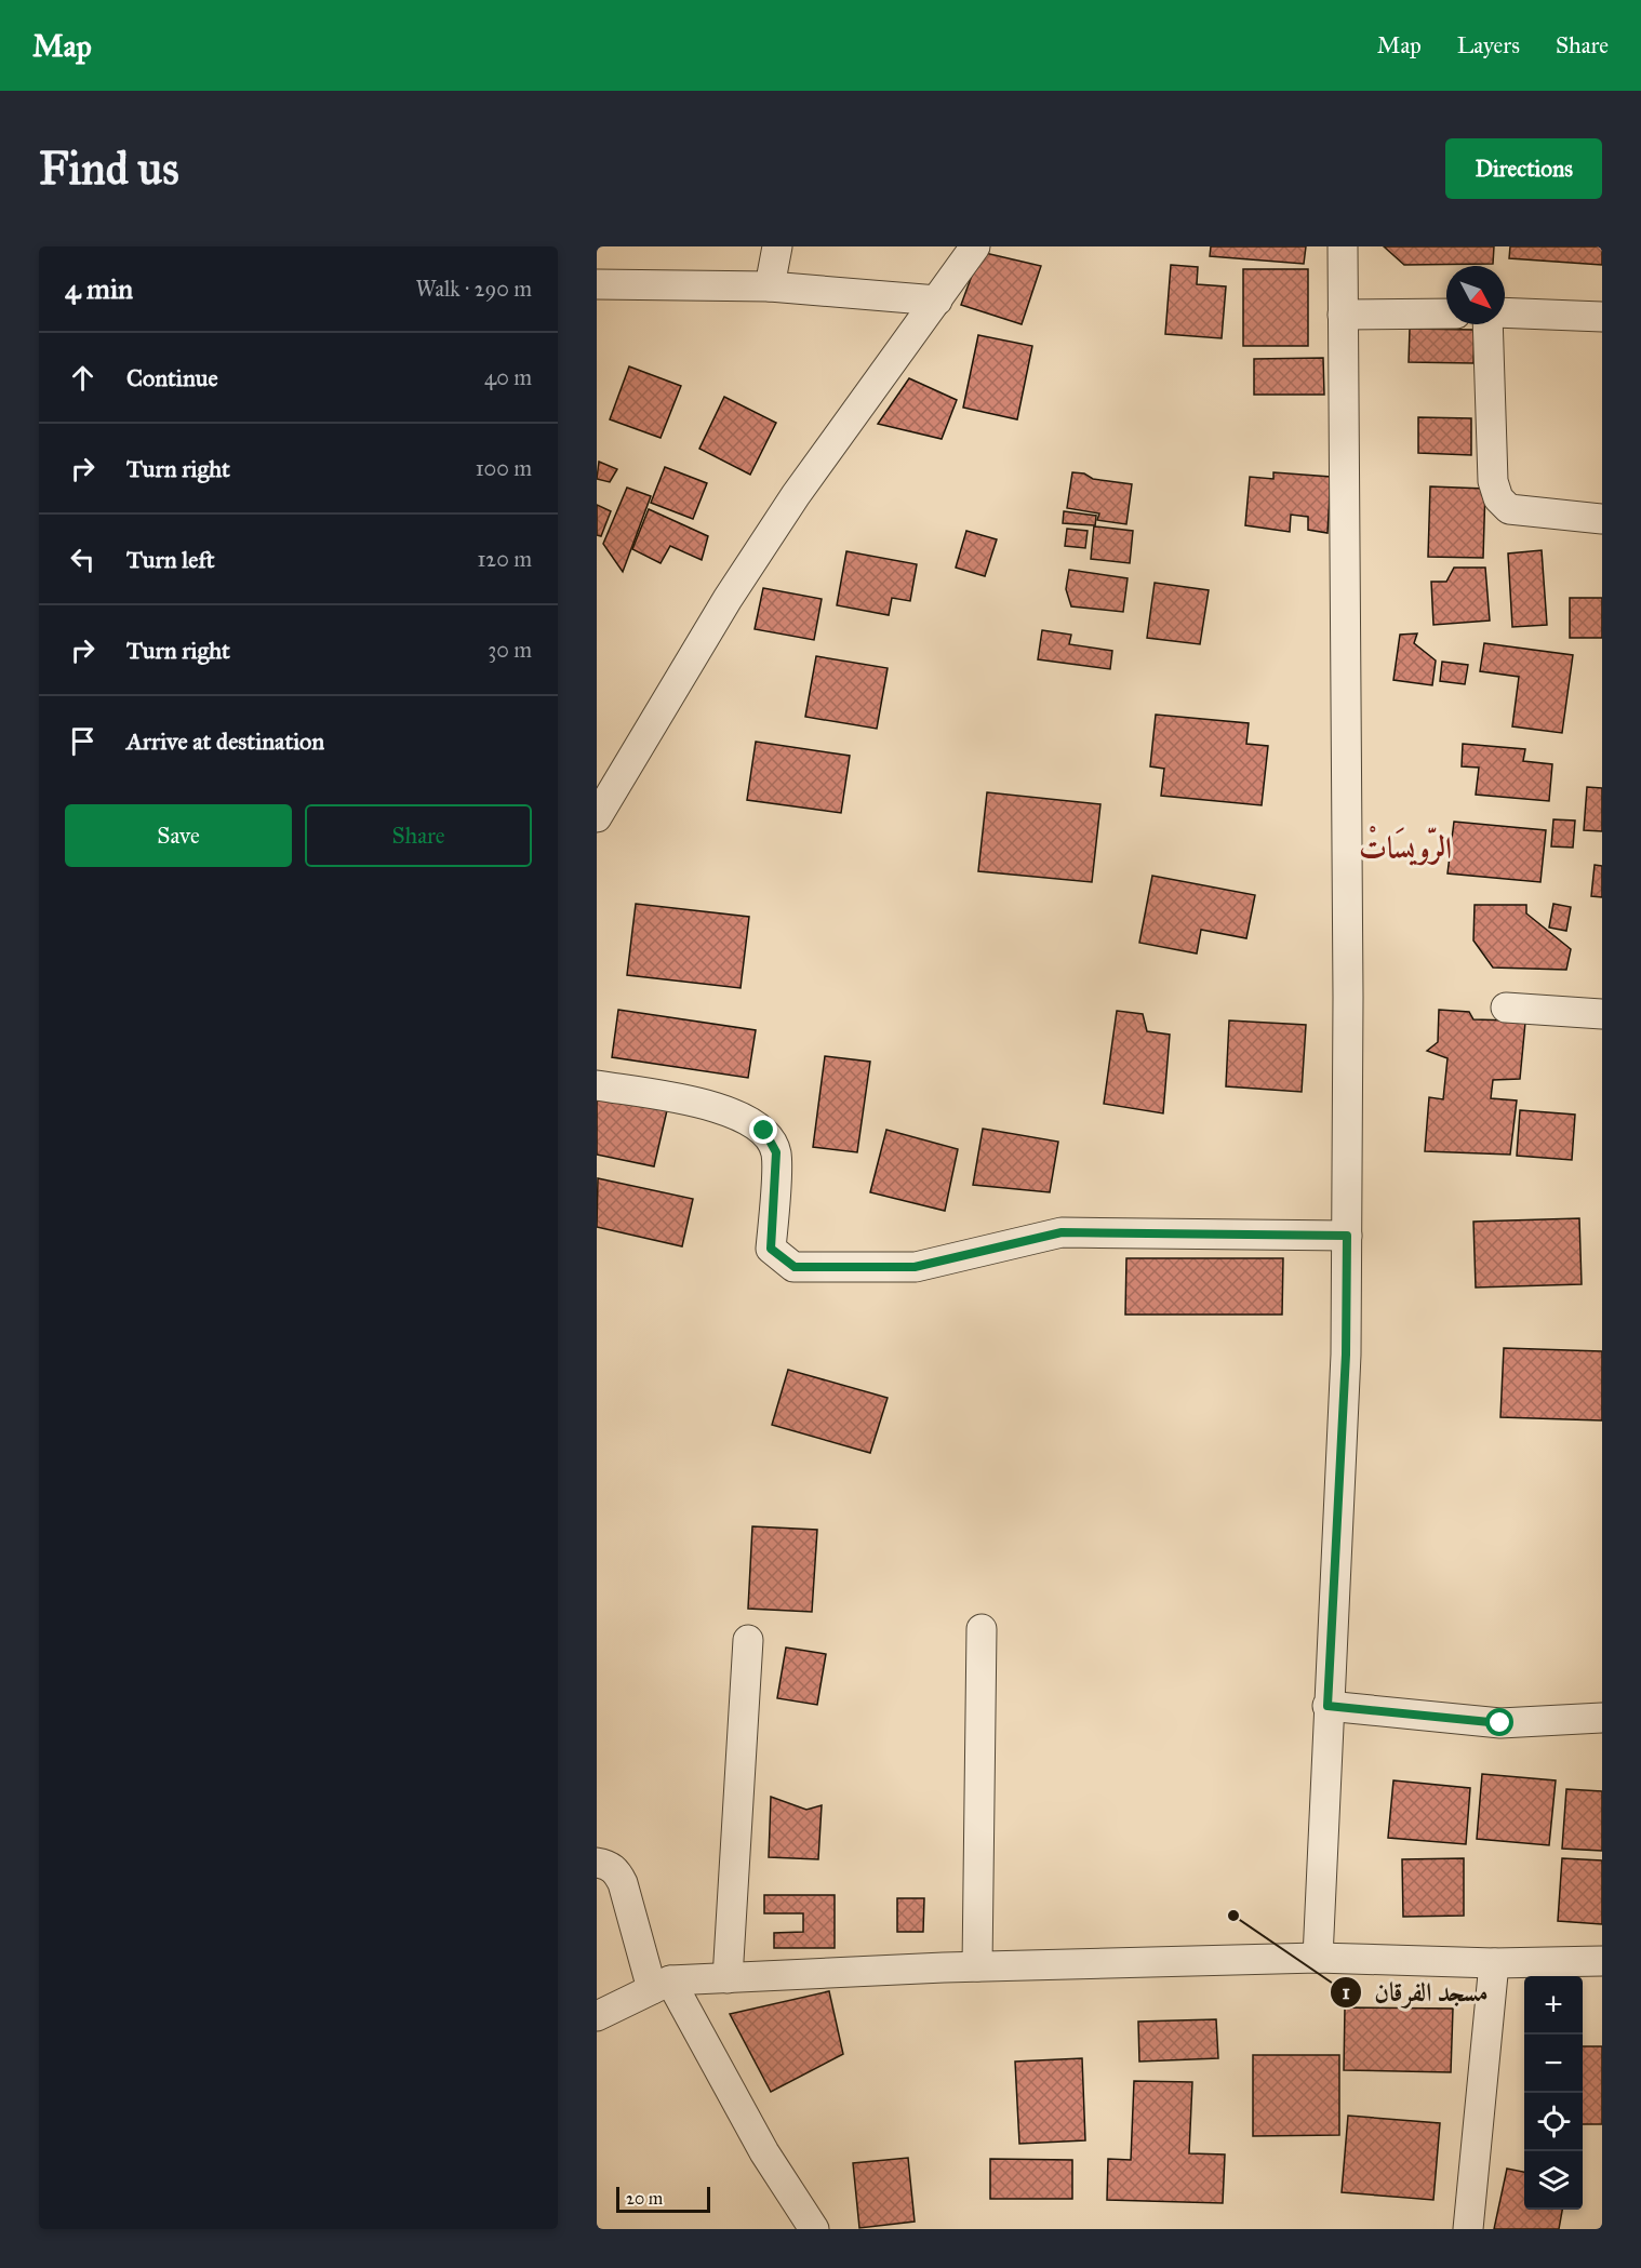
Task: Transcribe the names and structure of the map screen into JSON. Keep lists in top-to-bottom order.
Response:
{
  "districts": ["الرّويسَاتْ"],
  "places": ["مسجد الفرقان"],
  "scale_bar": "20 m",
  "north": "bottom right",
  "page": {
    "header": "Map",
    "nav": ["Map", "Layers", "Share"],
    "buttons": [
      "Directions",
      ["Save", "Share"]
    ],
    "title": "Find us",
    "heading": ["4 min", "Walk · 290 m"],
    "list": [
      ["Continue", "40 m"],
      ["Turn right", "100 m"],
      ["Turn left", "120 m"],
      ["Turn right", "30 m"],
      "Arrive at destination"
    ],
    "map_buttons": ["+", "−"],
    "scale": "20 m"
  }
}
